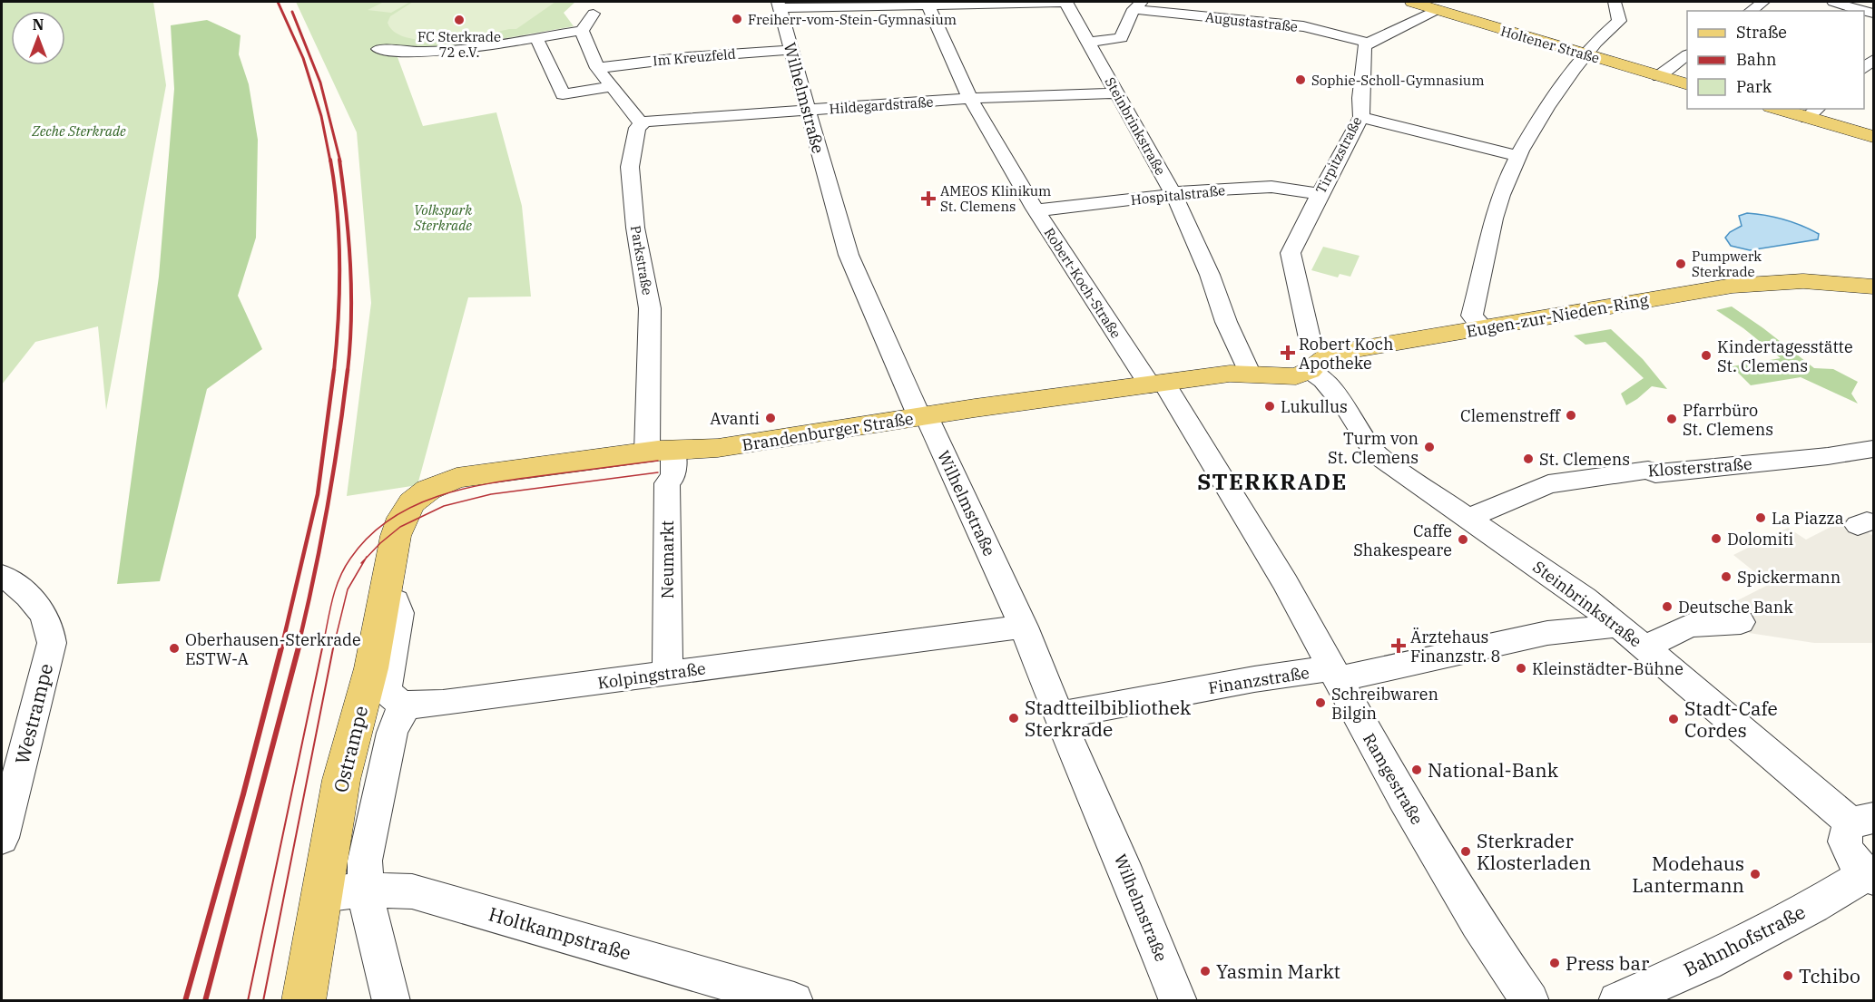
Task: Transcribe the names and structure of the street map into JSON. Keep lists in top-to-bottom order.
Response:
{
  "streets": {
    "main road": [
      "Holtener Straße",
      "Eugen-zur-Nieden-Ring",
      "Brandenburger Straße",
      "Ostrampe"
    ],
    "street": [
      "Augustastraße",
      "Im Kreuzfeld",
      "Wilhelmstraße",
      "Hildegardstraße",
      "Steinbrinkstraße",
      "Tirpitzstraße",
      "Hospitalstraße",
      "Parkstraße",
      "Robert-Koch-Straße",
      "Klosterstraße",
      "Neumarkt",
      "Kolpingstraße",
      "Finanzstraße",
      "Westrampe",
      "Ramgestraße",
      "Holtkampstraße",
      "Bahnhofstraße"
    ]
  },
  "crossings": [
    ["Augustastraße", "Tirpitzstraße"],
    ["Im Kreuzfeld", "Wilhelmstraße"],
    ["Wilhelmstraße", "Hildegardstraße"],
    ["Wilhelmstraße", "Brandenburger Straße"],
    ["Wilhelmstraße", "Kolpingstraße"],
    ["Wilhelmstraße", "Finanzstraße"],
    ["Hildegardstraße", "Steinbrinkstraße"],
    ["Hildegardstraße", "Parkstraße"],
    ["Hildegardstraße", "Robert-Koch-Straße"],
    ["Steinbrinkstraße", "Hospitalstraße"],
    ["Steinbrinkstraße", "Eugen-zur-Nieden-Ring"],
    ["Steinbrinkstraße", "Brandenburger Straße"],
    ["Steinbrinkstraße", "Klosterstraße"],
    ["Steinbrinkstraße", "Finanzstraße"],
    ["Steinbrinkstraße", "Bahnhofstraße"],
    ["Tirpitzstraße", "Hospitalstraße"],
    ["Hospitalstraße", "Robert-Koch-Straße"],
    ["Parkstraße", "Brandenburger Straße"],
    ["Parkstraße", "Neumarkt"],
    ["Robert-Koch-Straße", "Brandenburger Straße"],
    ["Robert-Koch-Straße", "Ramgestraße"],
    ["Eugen-zur-Nieden-Ring", "Brandenburger Straße"],
    ["Brandenburger Straße", "Neumarkt"],
    ["Brandenburger Straße", "Ostrampe"],
    ["Brandenburger Straße", "Ramgestraße"],
    ["Neumarkt", "Kolpingstraße"],
    ["Finanzstraße", "Ramgestraße"],
    ["Ostrampe", "Holtkampstraße"]
  ],
  "districts": ["STERKRADE"],
  "parks": ["Zeche Sterkrade", "Volkspark Sterkrade"],
  "places": {
    "other": [
      "Freiherr-vom-Stein-Gymnasium",
      "FC Sterkrade 72 e.V.",
      "Sophie-Scholl-Gymnasium",
      "Pumpwerk Sterkrade",
      "Kindertagesstätte St. Clemens",
      "Lukullus",
      "Clemenstreff",
      "Avanti",
      "Pfarrbüro St. Clemens",
      "Turm von St. Clemens",
      "St. Clemens",
      "La Piazza",
      "Dolomiti",
      "Caffe Shakespeare",
      "Spickermann",
      "Deutsche Bank",
      "Oberhausen-Sterkrade ESTW-A",
      "Kleinstädter-Bühne",
      "Schreibwaren Bilgin",
      "Stadtteilbibliothek Sterkrade",
      "Stadt-Cafe Cordes",
      "National-Bank",
      "Sterkrader Klosterladen",
      "Modehaus Lantermann",
      "Press bar",
      "Yasmin Markt",
      "Tchibo"
    ],
    "health": ["AMEOS Klinikum St. Clemens", "Robert Koch Apotheke", "Ärztehaus Finanzstr. 8"]
  },
  "legend": ["Straße", "Bahn", "Park"],
  "north": "top"
}
